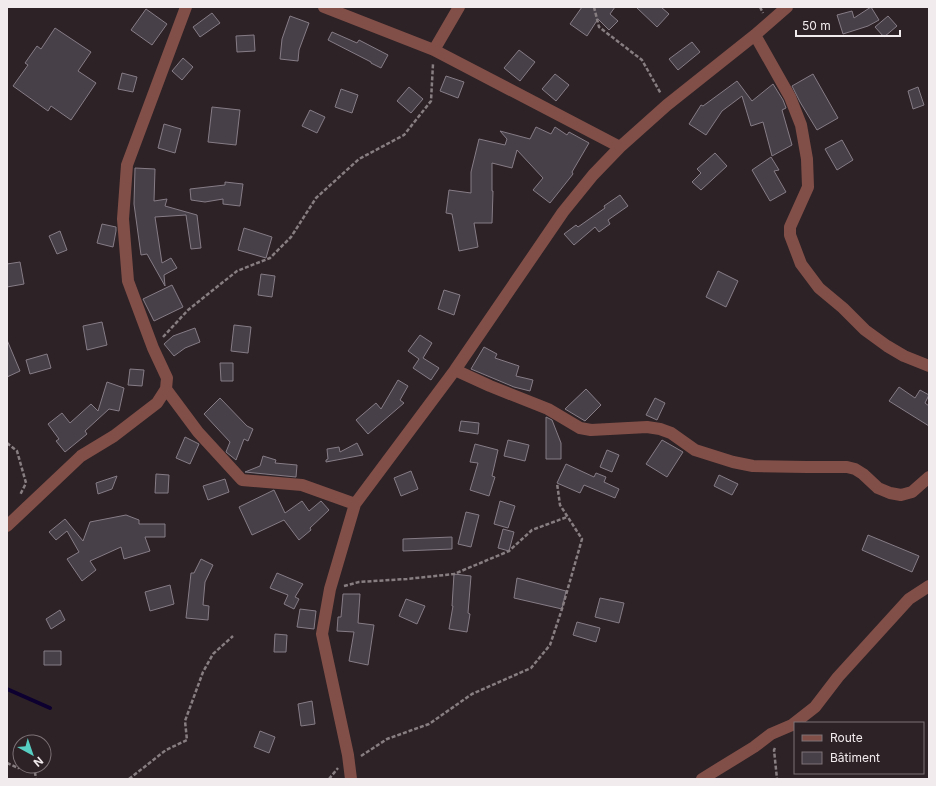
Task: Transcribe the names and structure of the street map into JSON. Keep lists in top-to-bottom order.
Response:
{
  "legend": ["Route", "Bâtiment"],
  "scale_bar": "50 m",
  "north": "bottom right"
}
